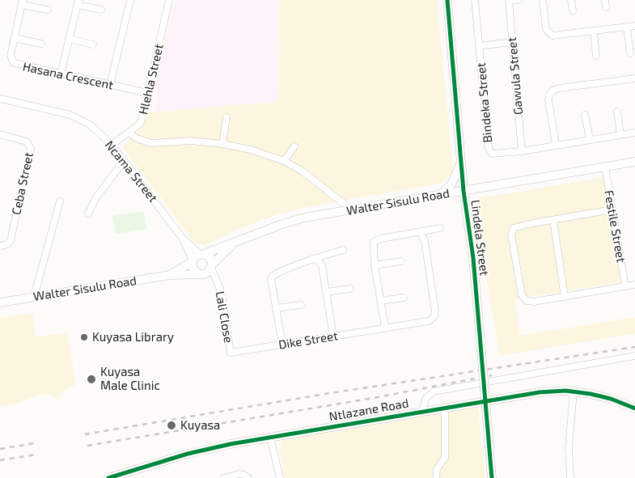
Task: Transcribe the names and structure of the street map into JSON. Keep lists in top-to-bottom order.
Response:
{
  "streets": {
    "street": [
      "Hasana Crescent",
      "Gawula Street",
      "Hlehla Street",
      "Bindeka Street",
      "Ncama Street",
      "Ceba Street",
      "Walter Sisulu Road",
      "Festile Street",
      "Lindela Street",
      "Lali Close",
      "Dike Street",
      "Ntlazane Road"
    ]
  },
  "crossings": [
    ["Hasana Crescent", "Hlehla Street"],
    ["Gawula Street", "Bindeka Street"],
    ["Hlehla Street", "Ncama Street"],
    ["Ncama Street", "Walter Sisulu Road"],
    ["Ncama Street", "Lali Close"],
    ["Walter Sisulu Road", "Festile Street"],
    ["Walter Sisulu Road", "Lindela Street"],
    ["Walter Sisulu Road", "Lali Close"],
    ["Lali Close", "Dike Street"]
  ],
  "places": ["Kuyasa Library", "Kuyasa Male Clinic", "Kuyasa"]
}
